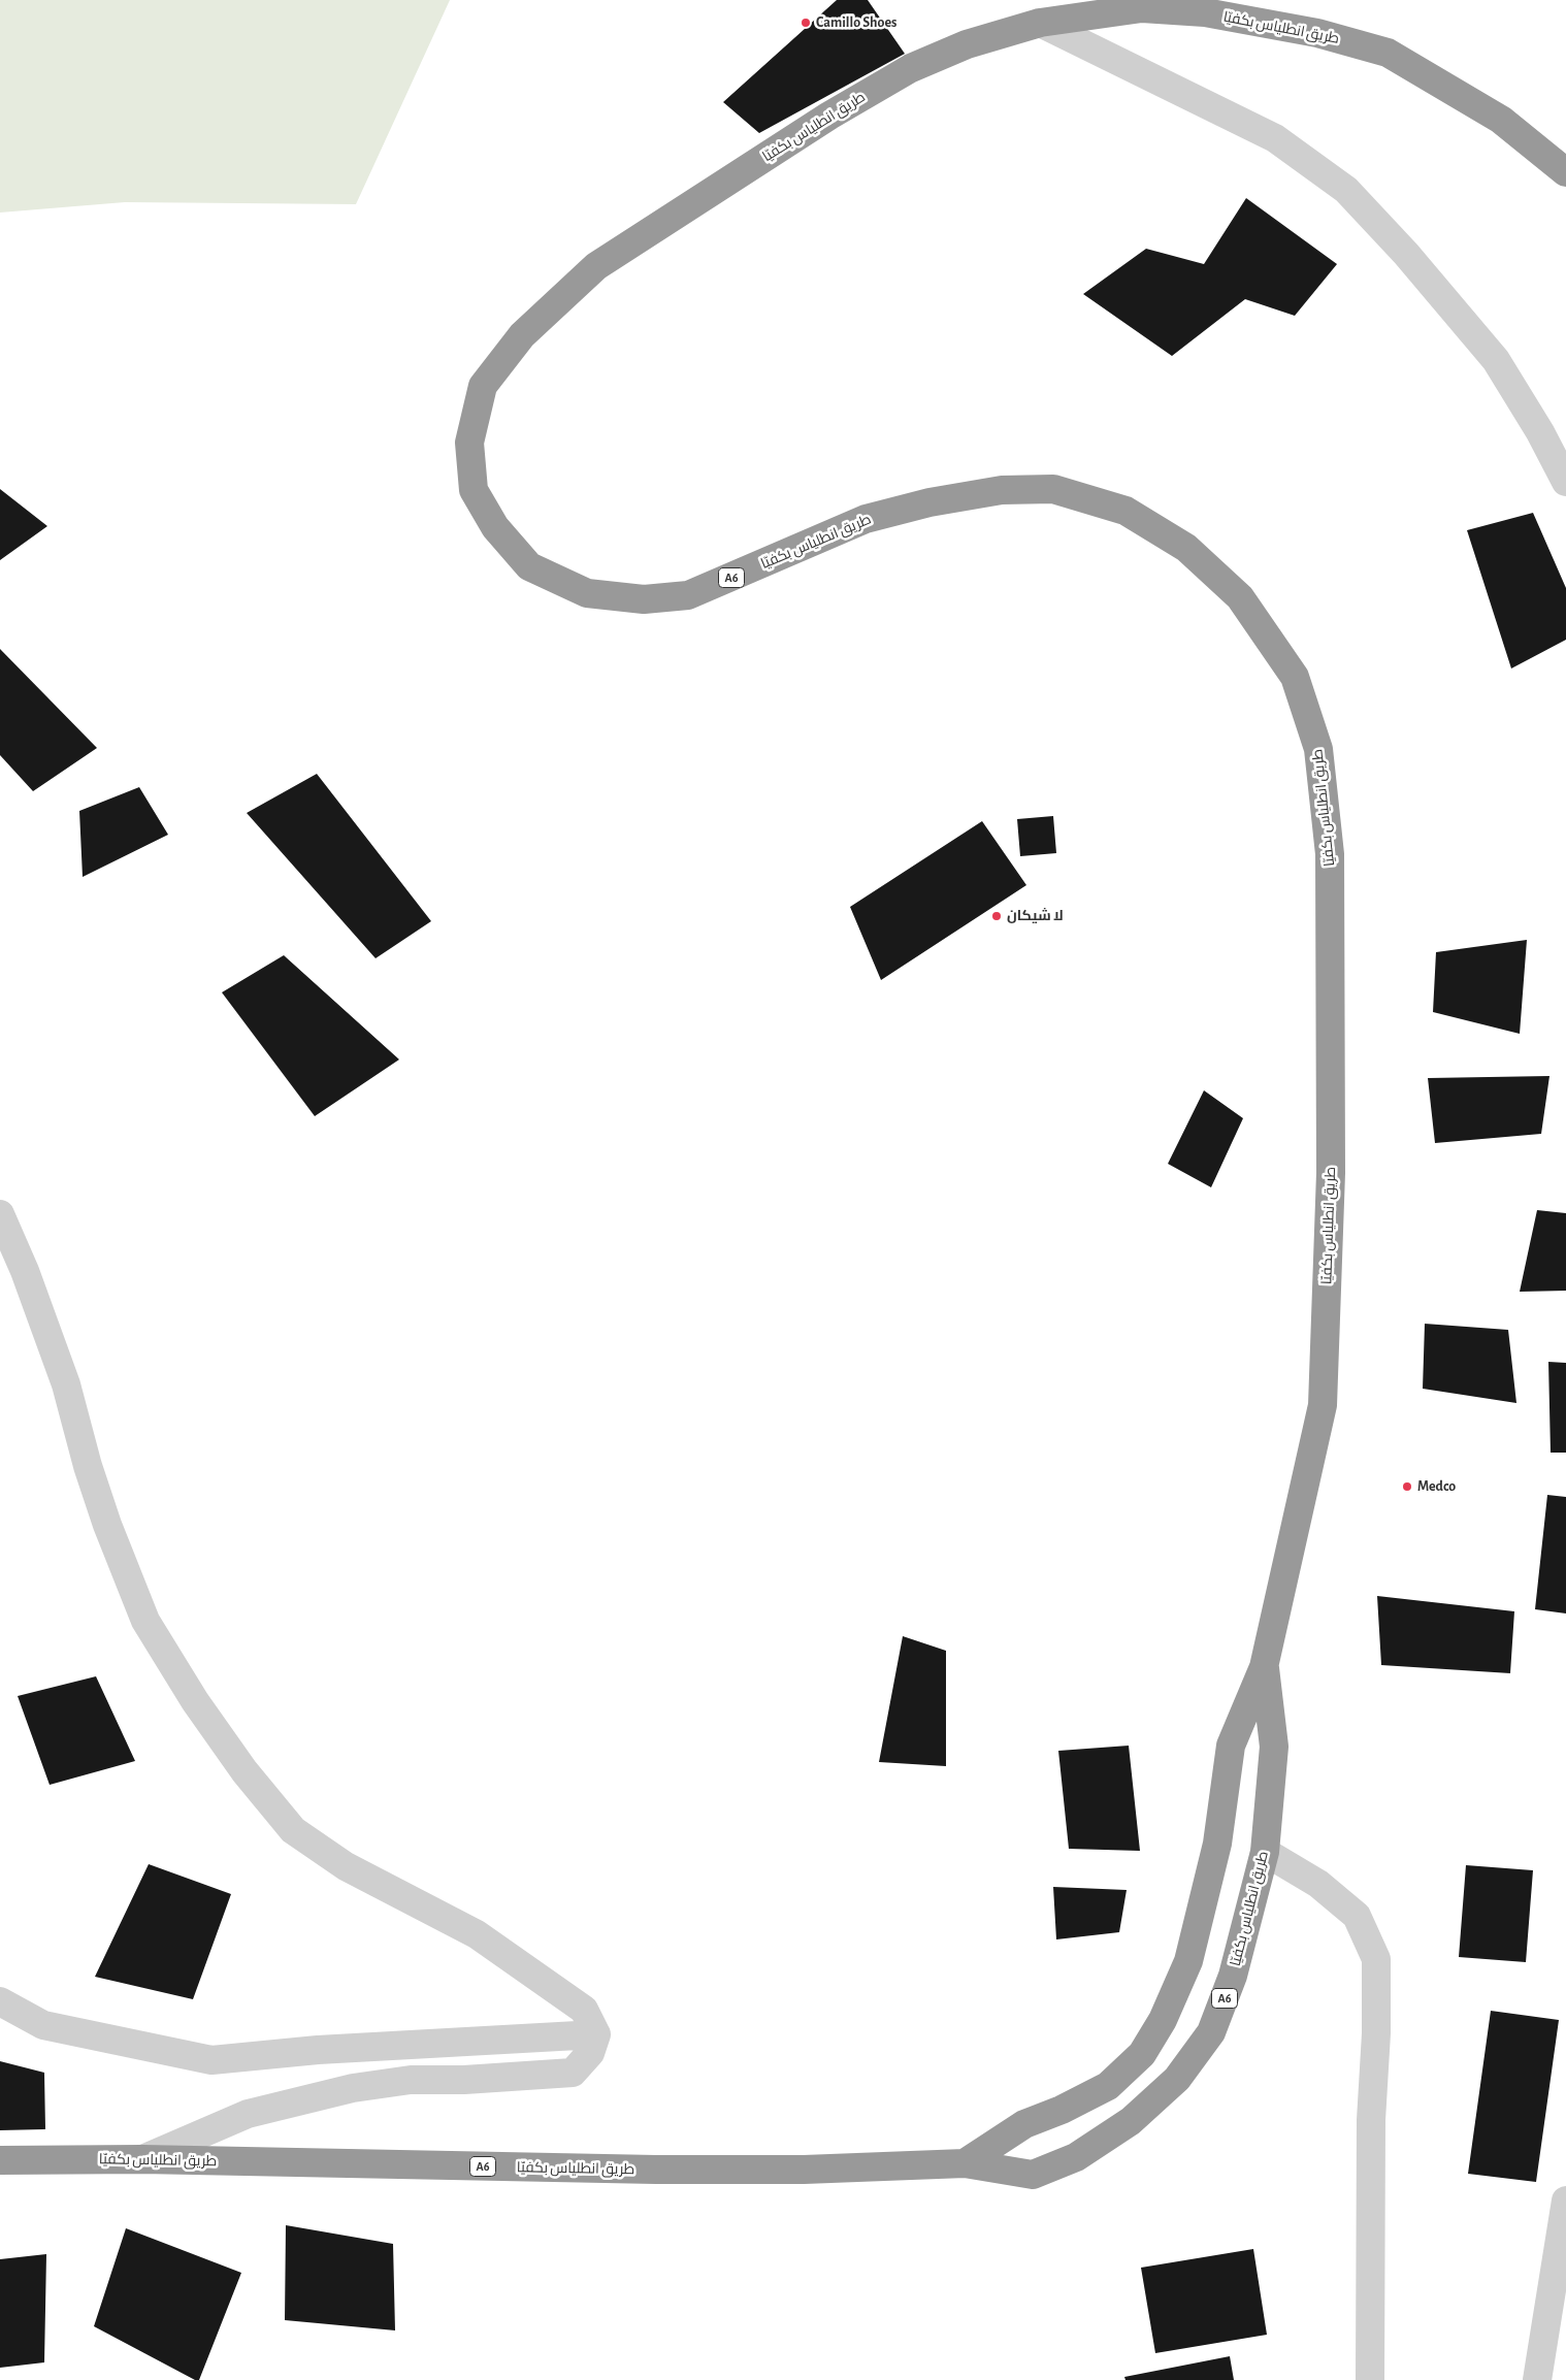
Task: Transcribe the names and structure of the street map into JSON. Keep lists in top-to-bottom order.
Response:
{
  "streets": {
    "highway": ["طريق انطلياس بكفيّا", "A6"]
  },
  "places": ["Camillo Shoes", "لا شيكان", "Medco"]
}
